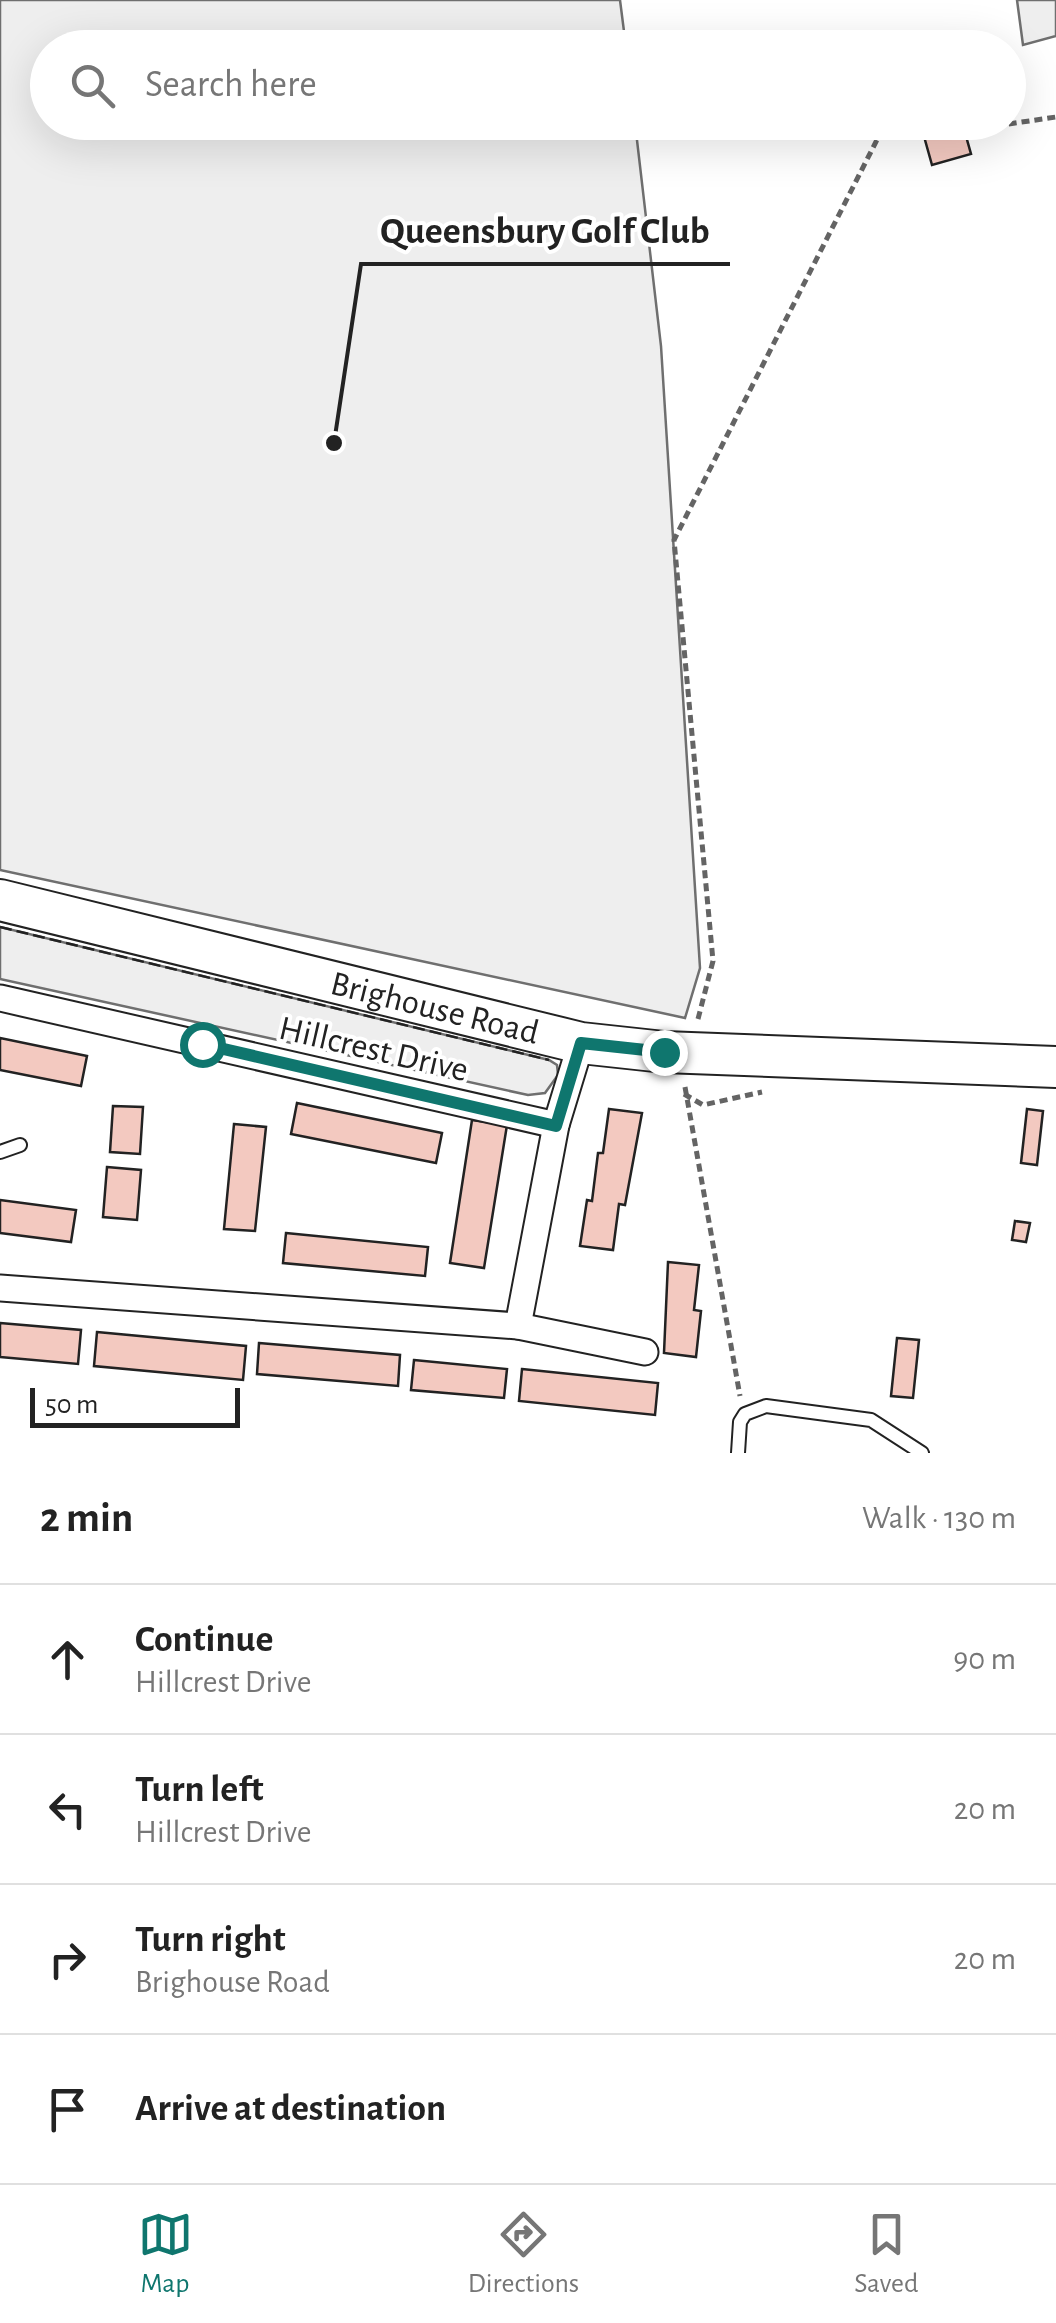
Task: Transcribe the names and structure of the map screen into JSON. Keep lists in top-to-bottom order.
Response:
{
  "streets": {
    "main road": ["Brighouse Road"],
    "street": ["Hillcrest Drive"]
  },
  "places": ["Queensbury Golf Club"],
  "scale_bar": "50 m",
  "page": {
    "search": "Search here",
    "scale": "50 m",
    "heading": ["2 min", "Walk · 130 m"],
    "list": [
      ["Continue", "Hillcrest Drive", "90 m"],
      ["Turn left", "Hillcrest Drive", "20 m"],
      ["Turn right", "Brighouse Road", "20 m"],
      "Arrive at destination"
    ],
    "nav": ["Map", "Directions", "Saved"]
  }
}
